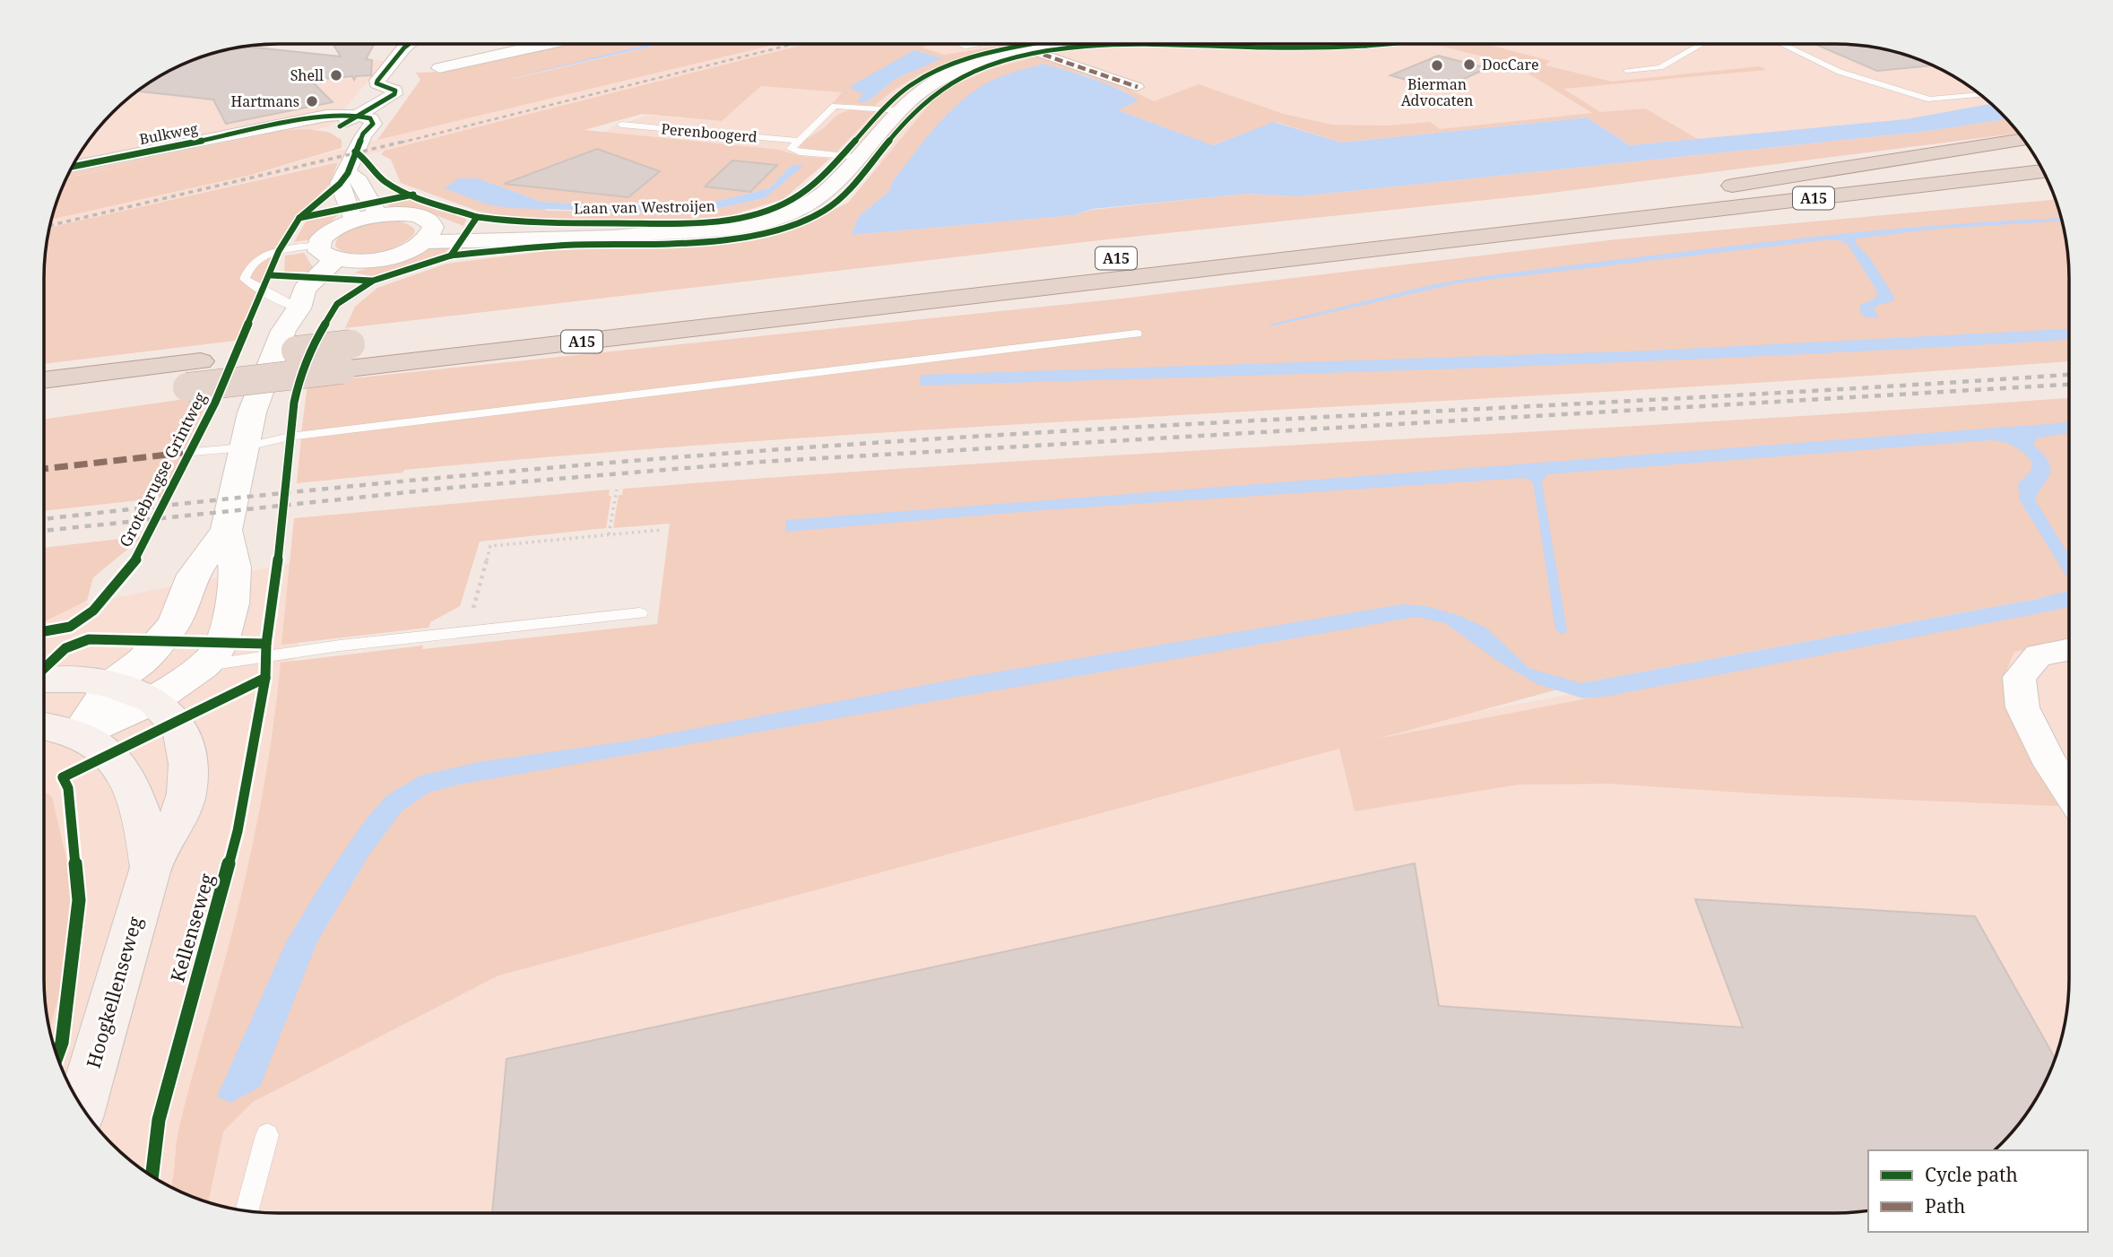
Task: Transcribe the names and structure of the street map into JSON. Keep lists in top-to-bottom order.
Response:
{
  "streets": {
    "highway": ["A15"],
    "main road": ["Hoogkellenseweg"],
    "street": ["Bulkweg", "Laan van Westroijen"],
    "lane": ["Perenboogerd"],
    "cycle path": ["Grotebrugse Grintweg", "Kellenseweg"]
  },
  "places": [
    "DocCare",
    "Bierman Advocaten",
    "Shell",
    "Hartmans"
  ],
  "legend": ["Cycle path", "Path"]
}
